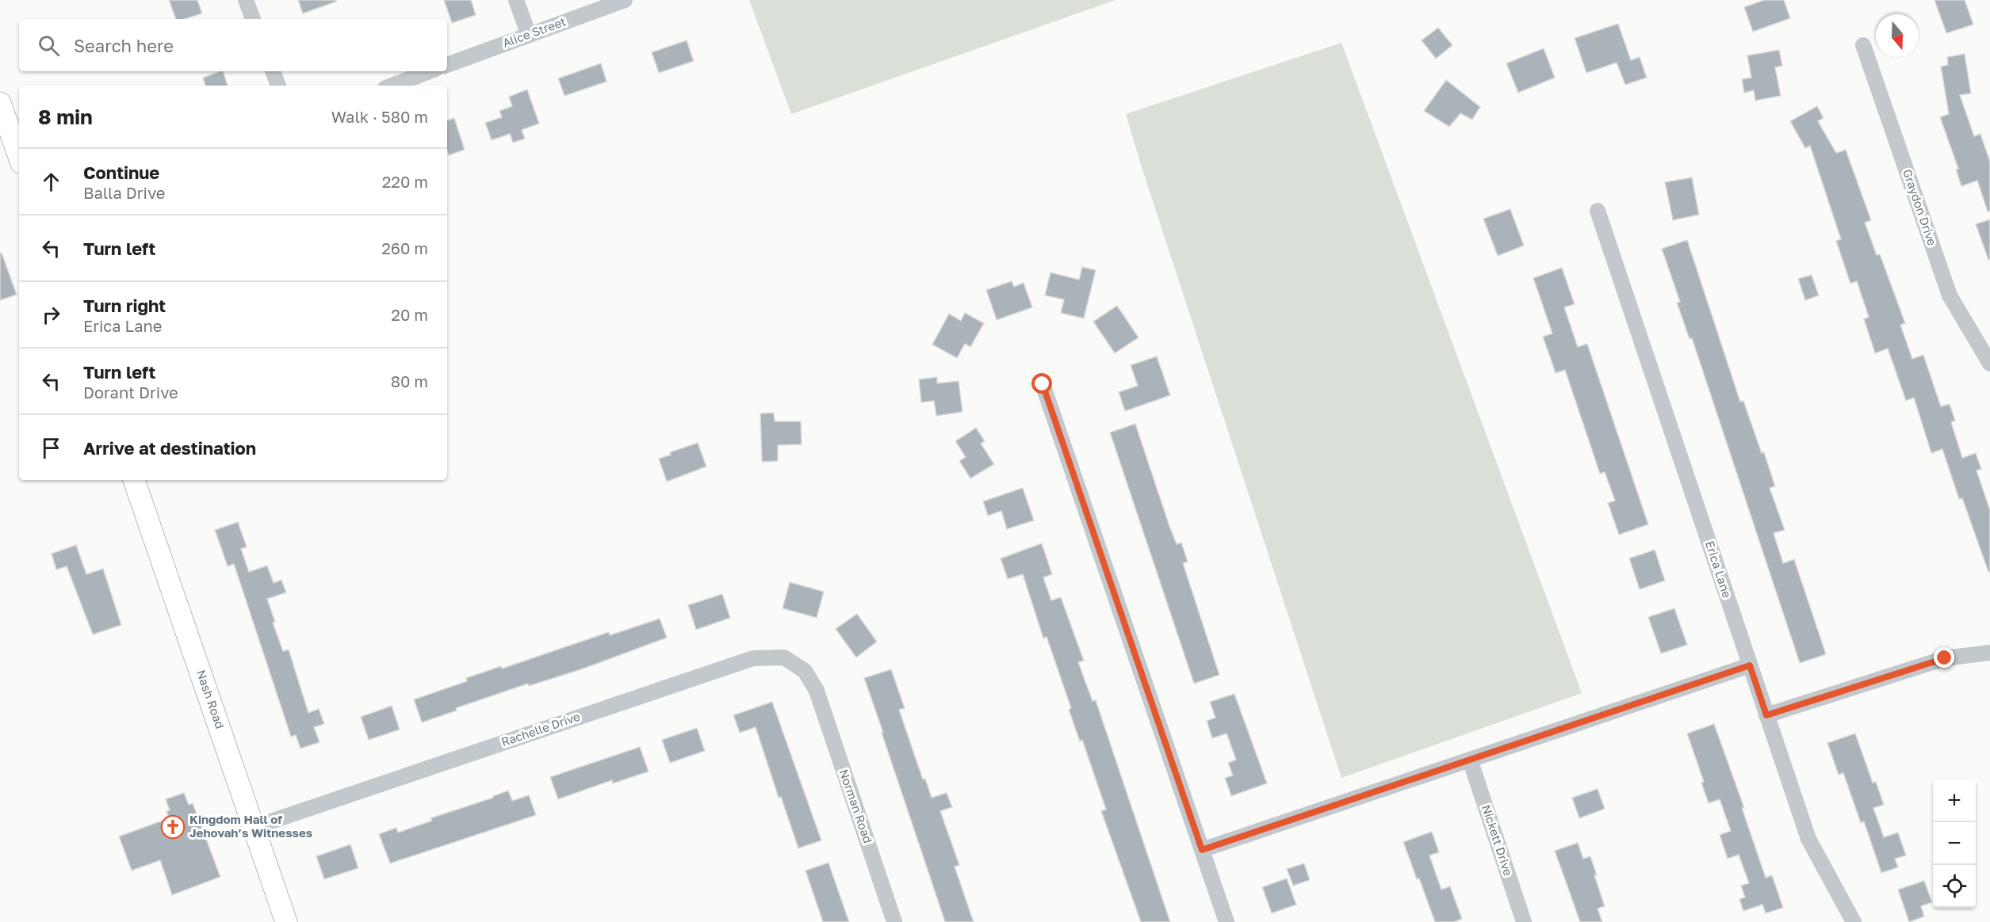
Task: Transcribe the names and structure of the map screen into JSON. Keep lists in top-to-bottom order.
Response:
{
  "streets": {
    "main road": ["Nash Road"],
    "street": [
      "Alice Street",
      "Graydon Drive",
      "Erica Lane",
      "Rachelle Drive",
      "Norman Road",
      "Nickett Drive"
    ]
  },
  "crossings": [
    ["Nash Road", "Rachelle Drive"],
    ["Rachelle Drive", "Norman Road"]
  ],
  "places": {
    "church": ["Kingdom Hall of Jehovah’s Witnesses"]
  },
  "north": "bottom",
  "page": {
    "search": "Search here",
    "heading": ["8 min", "Walk · 580 m"],
    "list": [
      ["Continue", "Balla Drive", "220 m"],
      ["Turn left", "260 m"],
      ["Turn right", "Erica Lane", "20 m"],
      ["Turn left", "Dorant Drive", "80 m"],
      "Arrive at destination"
    ],
    "map_buttons": ["+", "−"]
  }
}
